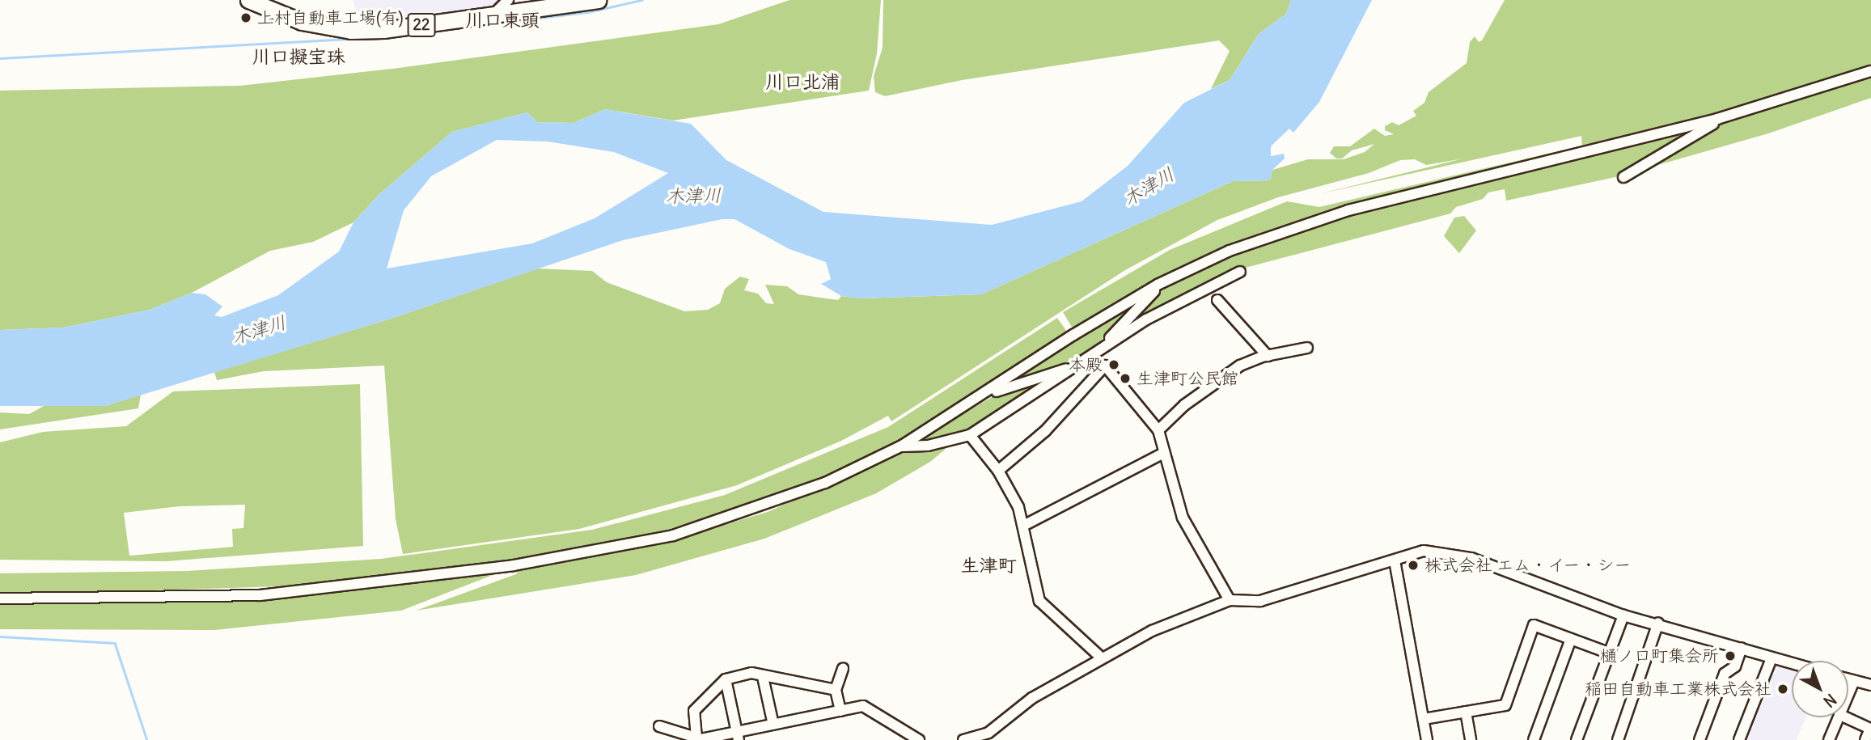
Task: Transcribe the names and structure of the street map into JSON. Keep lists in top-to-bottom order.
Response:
{
  "streets": {
    "main road": ["22"]
  },
  "districts": [
    "川口東頭",
    "川口擬宝珠",
    "川口北浦",
    "生津町"
  ],
  "water": ["木津川"],
  "places": [
    "上村自動車工場(有)",
    "本殿",
    "生津町公民館",
    "株式会社 エム・イー・シー",
    "樋ノ口町集会所",
    "稲田自動車工業株式会社"
  ],
  "north": "bottom right"
}
